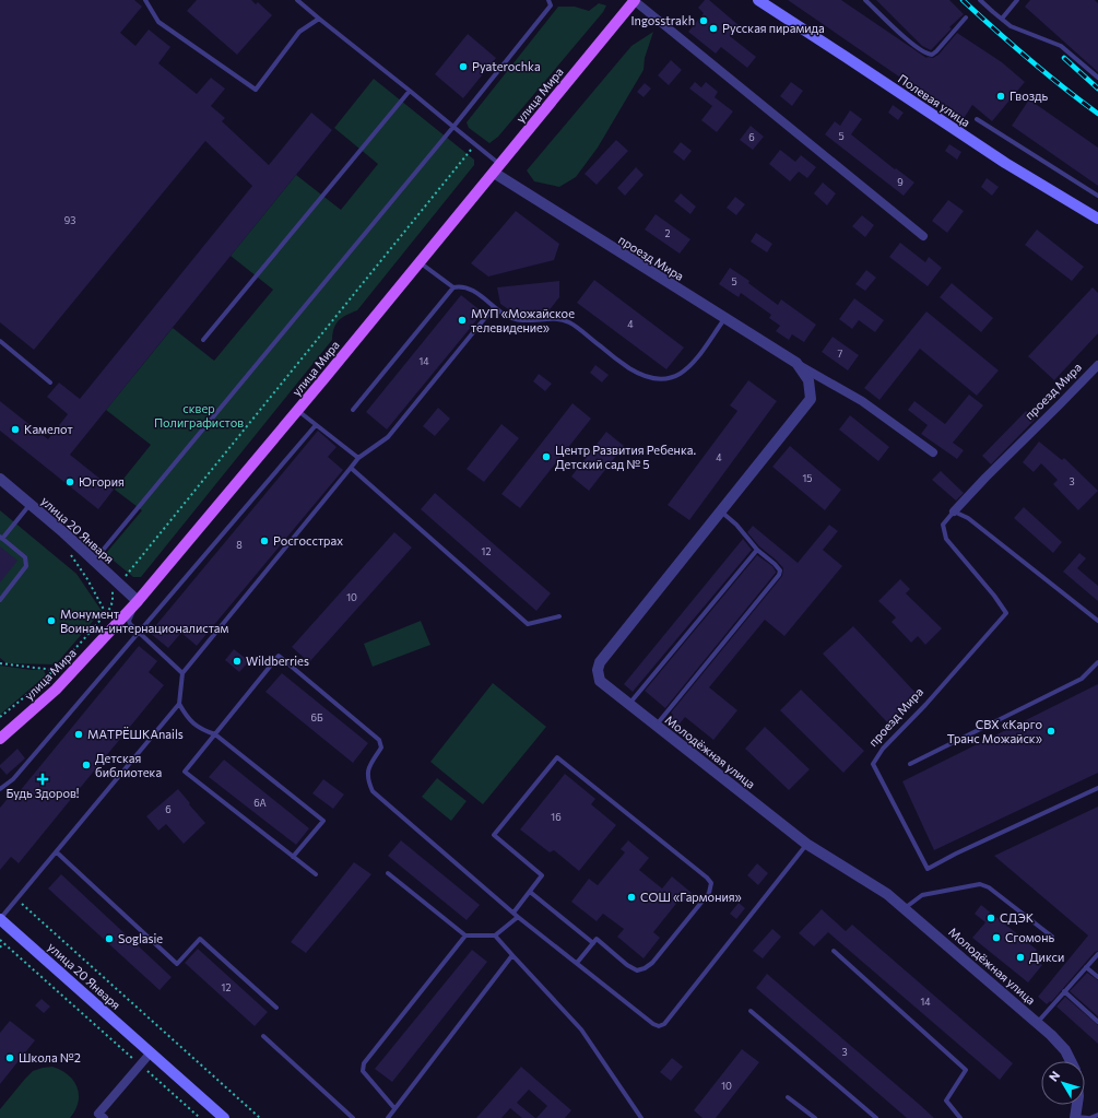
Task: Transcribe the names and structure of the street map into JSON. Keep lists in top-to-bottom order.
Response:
{
  "streets": {
    "main road": ["улица Мира", "Полевая улица", "улица 20 Января"],
    "street": ["проезд Мира", "Молодёжная улица"]
  },
  "crossings": [
    ["улица Мира", "проезд Мира"],
    ["улица Мира", "улица 20 Января"],
    ["проезд Мира", "Молодёжная улица"]
  ],
  "parks": ["сквер Полиграфистов"],
  "places": {
    "other": [
      "Ingosstrakh",
      "Русская пирамида",
      "Pyaterochka",
      "Гвоздь",
      "МУП «Можайское телевидение»",
      "Камелот",
      "Центр Развития Ребенка. Детский сад № 5",
      "Югория",
      "Росгосстрах",
      "Монумент Воинам-интернационалистам",
      "Wildberries",
      "СВХ «Карго Транс Можайск»",
      "МAТРЁШКАnails",
      "Детская библиотека",
      "СОШ «Гармония»",
      "СДЭК",
      "Сгомонь",
      "Soglasie",
      "Дикси",
      "Школа №2"
    ],
    "health": ["Будь Здоров!"]
  },
  "house_numbers": [
    "5",
    "6",
    "9",
    "93",
    "2",
    "5",
    "4",
    "7",
    "14",
    "4",
    "15",
    "3",
    "8",
    "12",
    "10",
    "6Б",
    "6А",
    "6",
    "16",
    "12",
    "14",
    "3",
    "10"
  ],
  "north": "top left"
}
